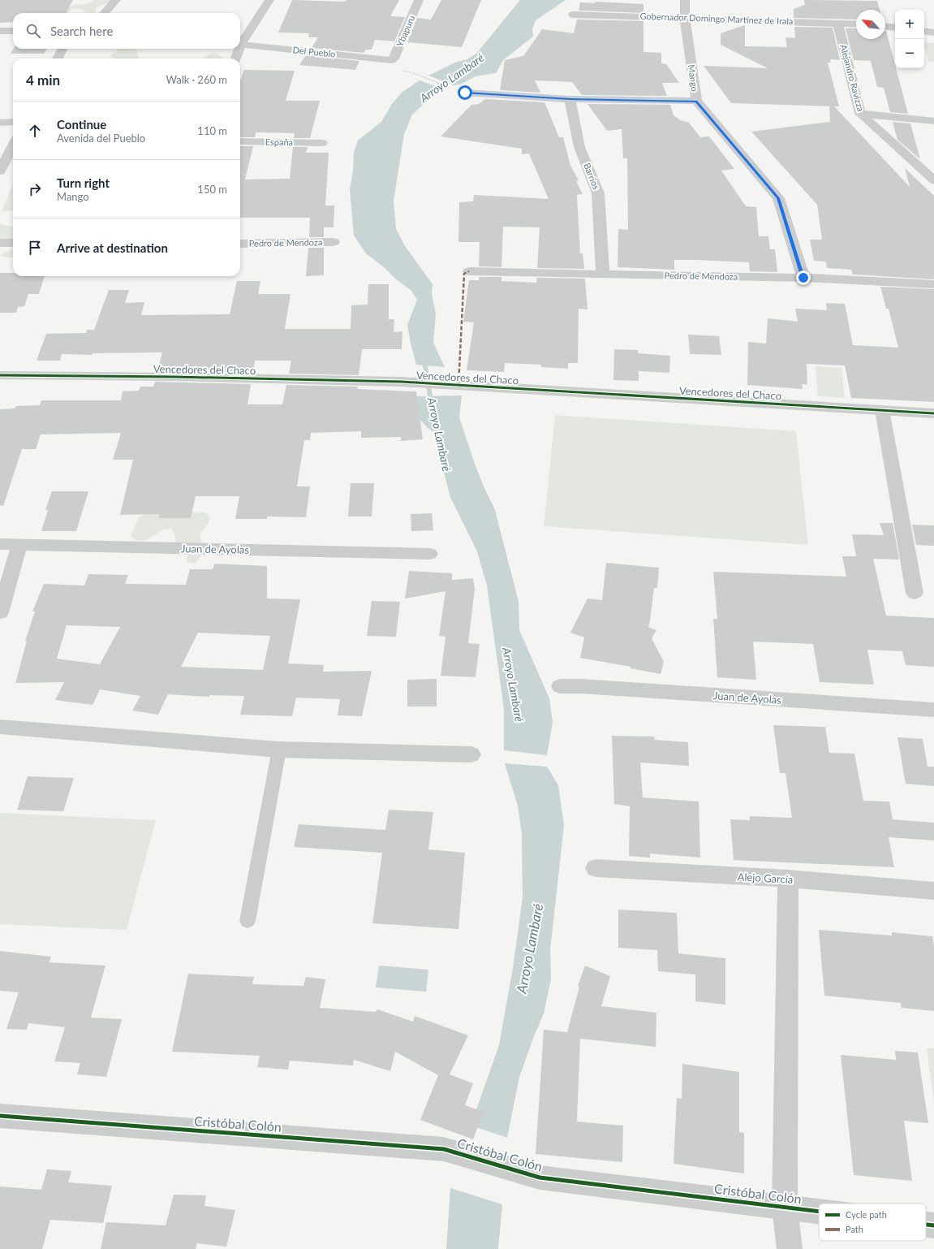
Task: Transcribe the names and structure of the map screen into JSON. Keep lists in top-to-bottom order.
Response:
{
  "streets": {
    "street": [
      "Gobernador Domingo Martínez de Irala",
      "Ybapuru",
      "Del Pueblo",
      "Mango",
      "Alejandro Ravizza",
      "España",
      "Barrios",
      "Pedro de Mendoza",
      "Vencedores del Chaco",
      "Juan de Ayolas",
      "Alejo García",
      "Cristóbal Colón"
    ]
  },
  "crossings": [
    ["Gobernador Domingo Martínez de Irala", "Mango"],
    ["Gobernador Domingo Martínez de Irala", "Alejandro Ravizza"],
    ["Ybapuru", "Del Pueblo"],
    ["Mango", "Pedro de Mendoza"],
    ["Barrios", "Pedro de Mendoza"]
  ],
  "water": ["Arroyo Lambaré"],
  "legend": ["Cycle path", "Path"],
  "north": "top left",
  "page": {
    "map_buttons": ["+", "−"],
    "search": "Search here",
    "heading": ["4 min", "Walk · 260 m"],
    "list": [
      ["Continue", "Avenida del Pueblo", "110 m"],
      ["Turn right", "Mango", "150 m"],
      "Arrive at destination"
    ]
  }
}
